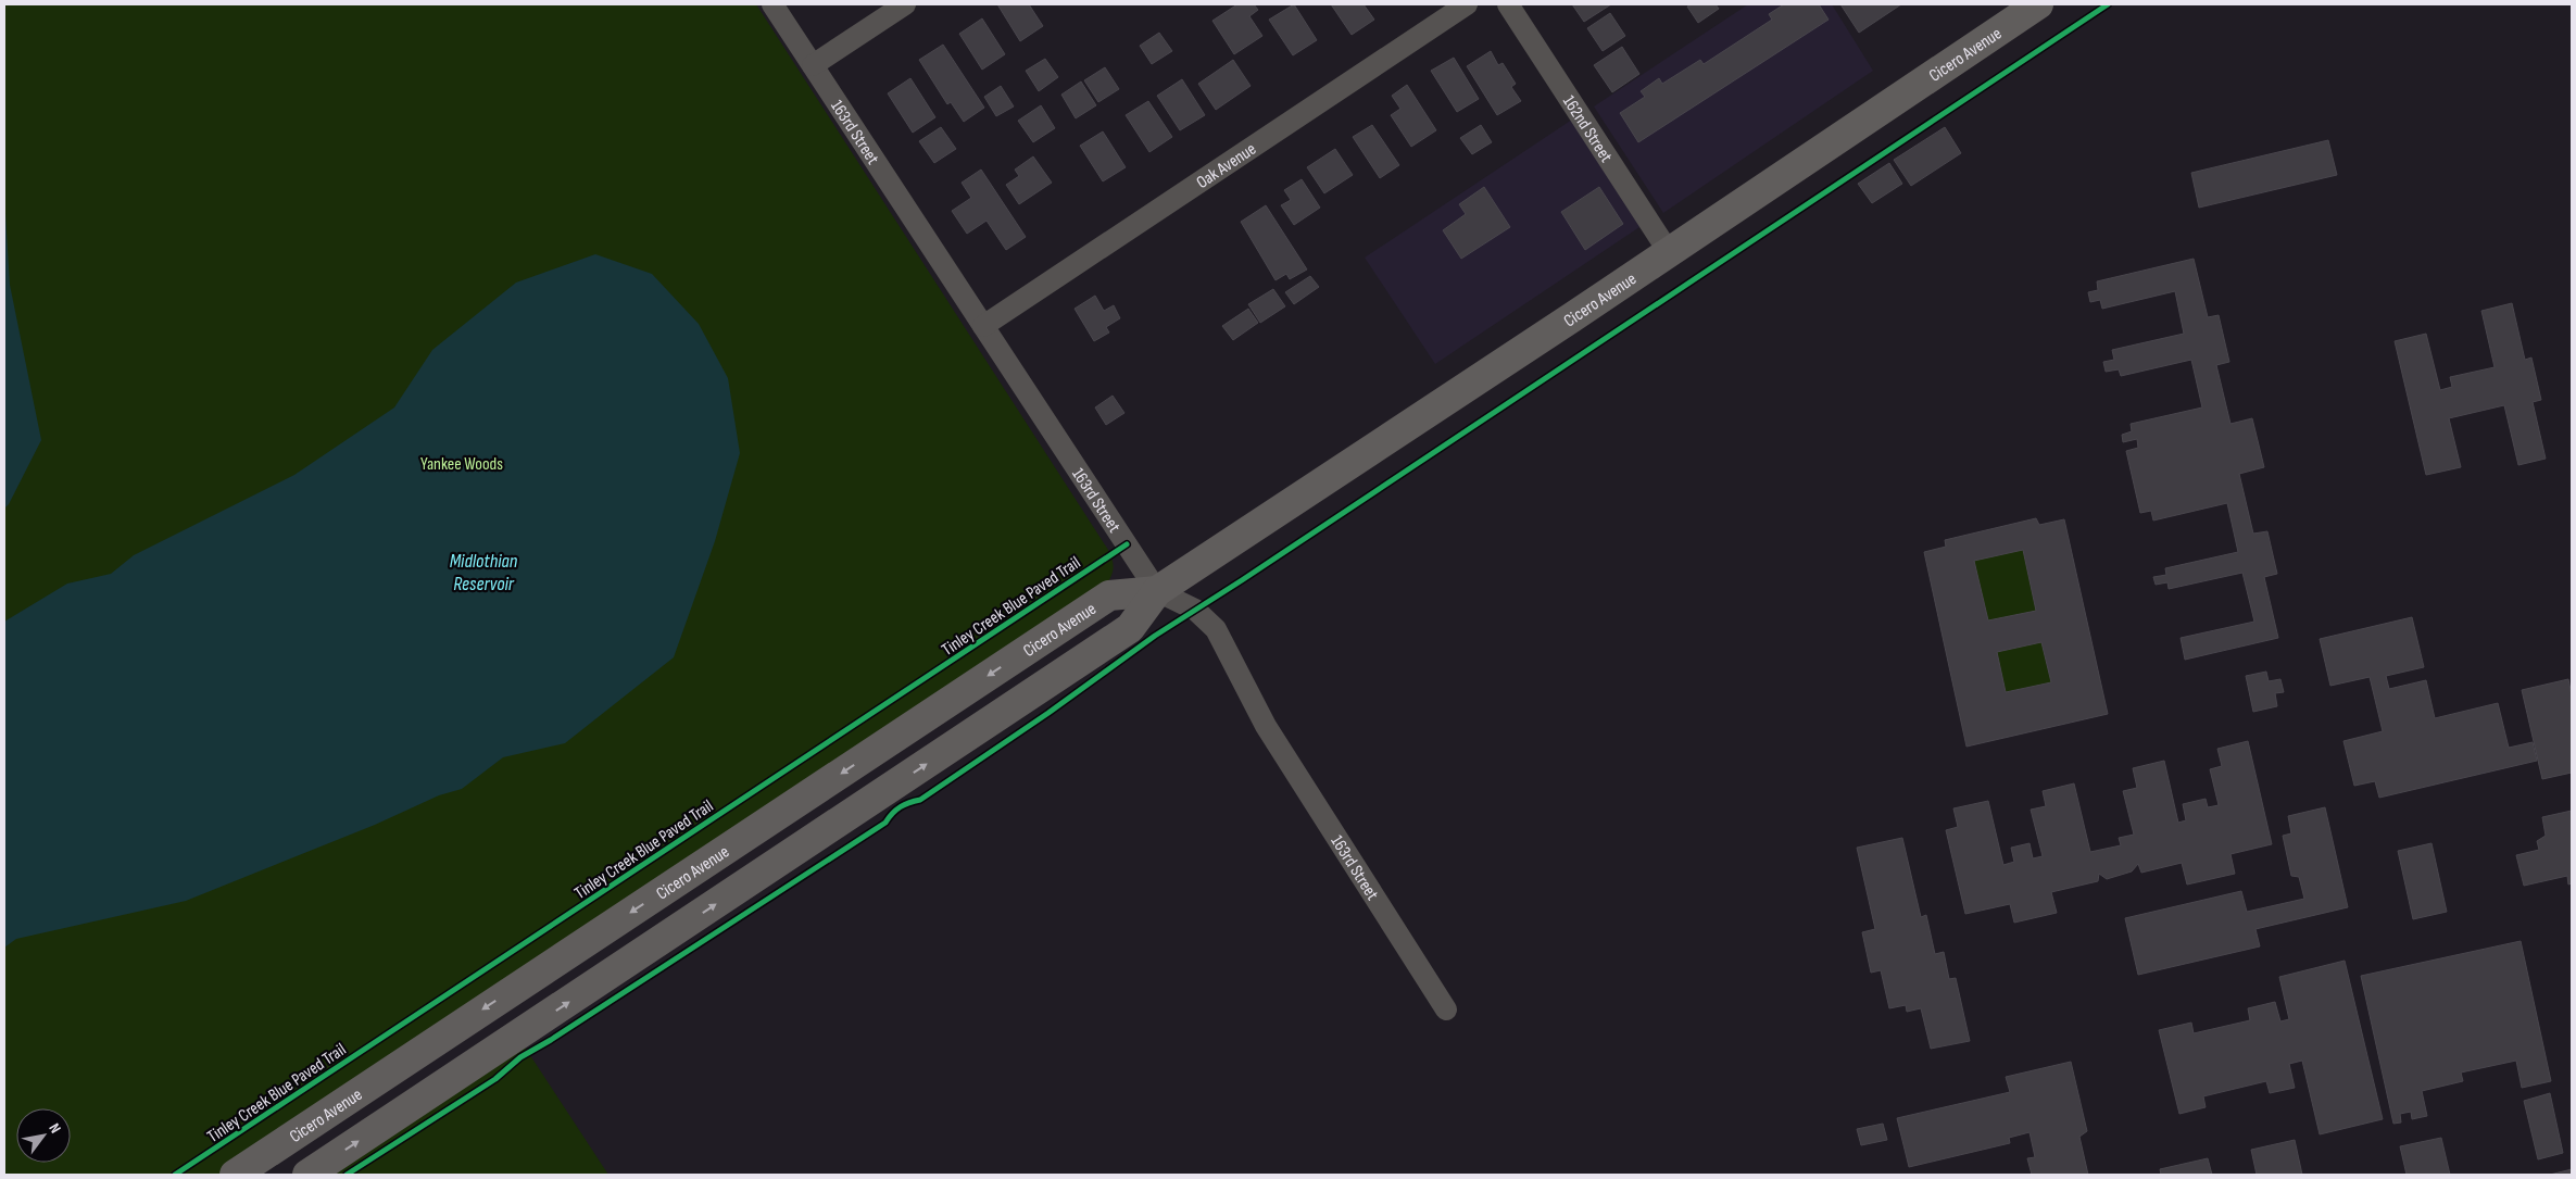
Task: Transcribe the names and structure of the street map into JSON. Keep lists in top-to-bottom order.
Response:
{
  "streets": {
    "main road": ["Cicero Avenue"],
    "street": ["162nd Street", "163rd Street", "Oak Avenue"],
    "cycle path": ["Tinley Creek Blue Paved Trail"]
  },
  "crossings": [
    ["Cicero Avenue", "162nd Street"],
    ["Cicero Avenue", "163rd Street"],
    ["163rd Street", "Oak Avenue"]
  ],
  "water": ["Midlothian Reservoir"],
  "parks": ["Yankee Woods"],
  "north": "top right"
}
